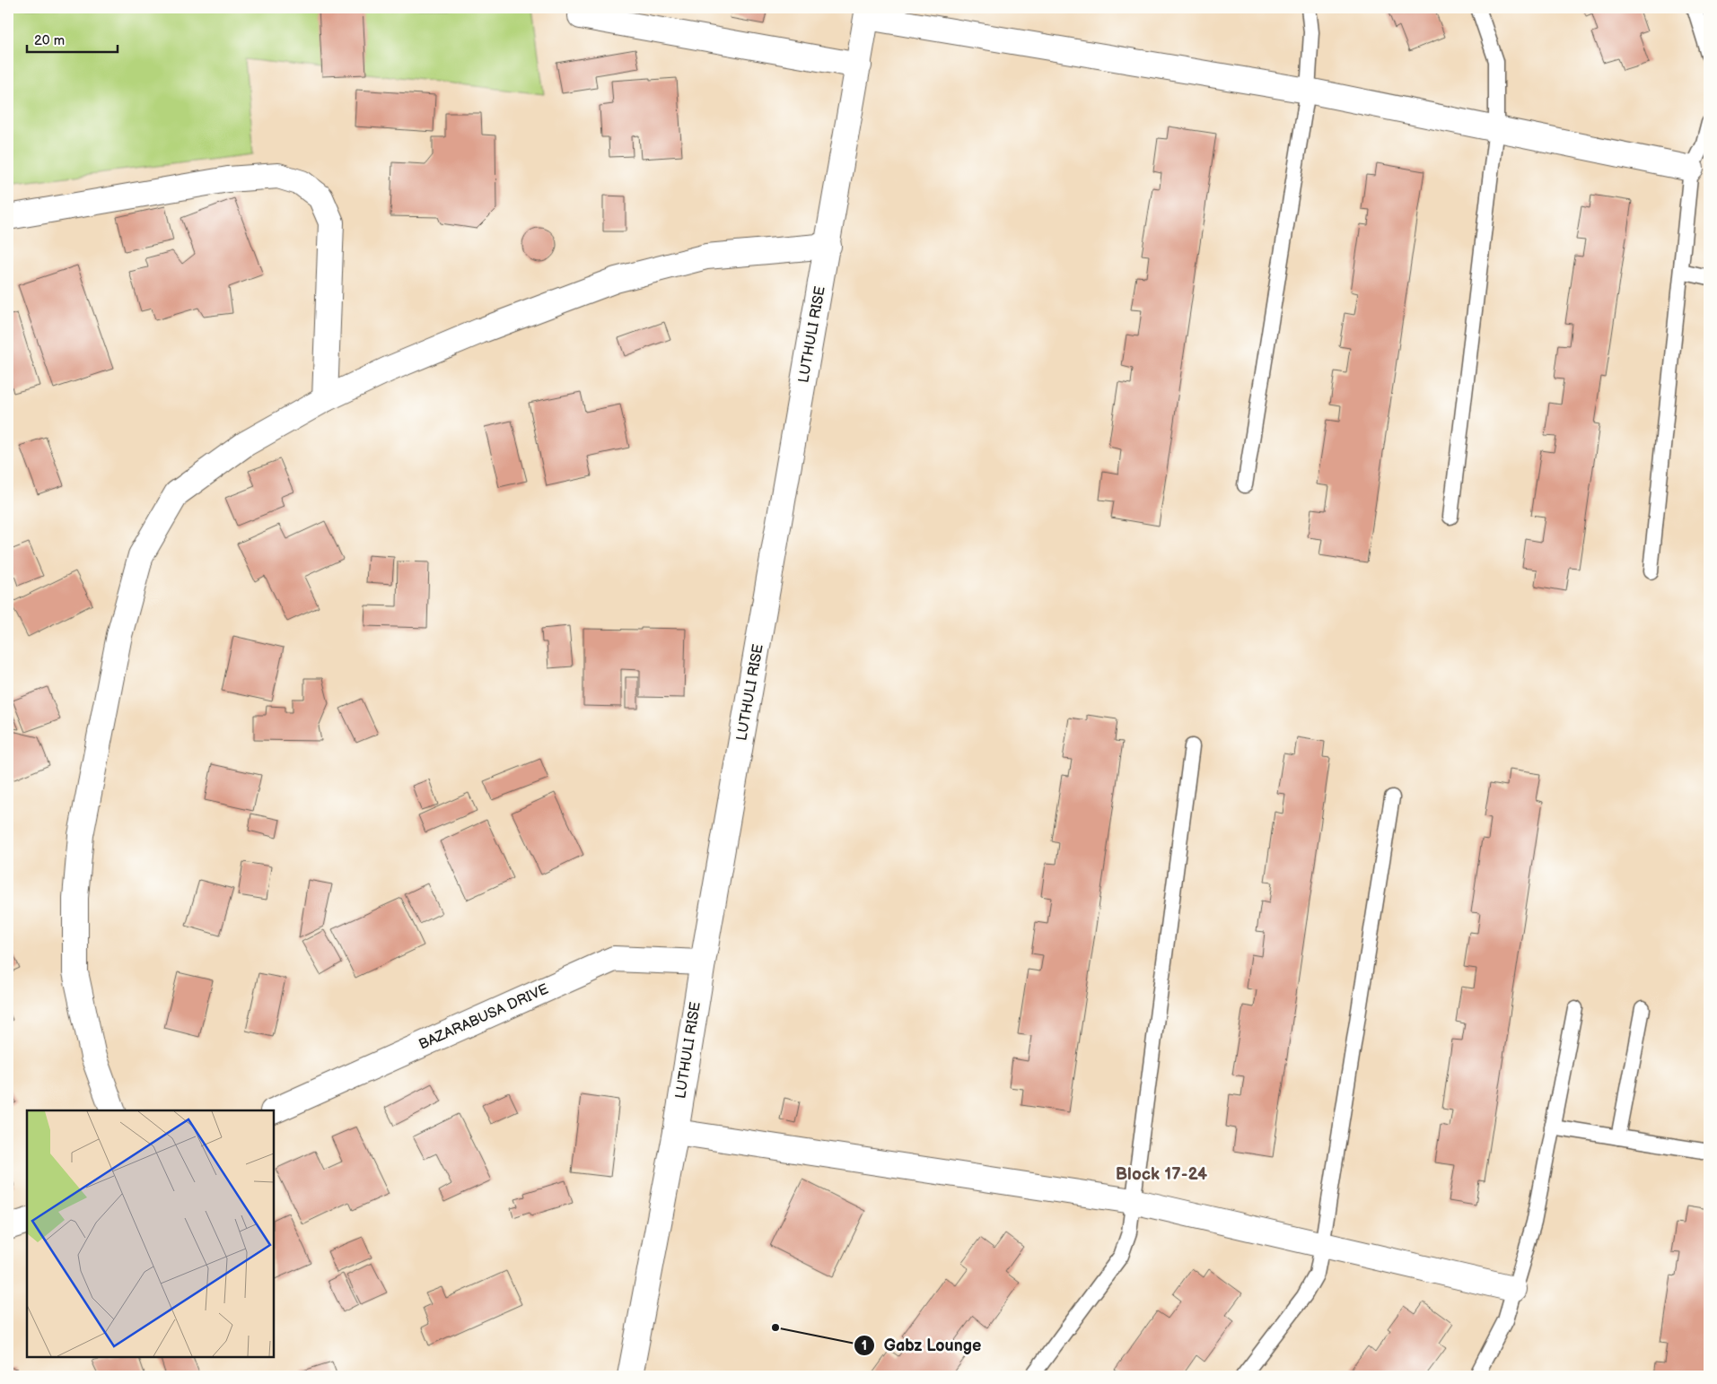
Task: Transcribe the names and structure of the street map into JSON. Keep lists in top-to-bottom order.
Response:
{
  "streets": {
    "street": ["LUTHULI RISE", "BAZARABUSA DRIVE"]
  },
  "crossings": [
    ["LUTHULI RISE", "BAZARABUSA DRIVE"]
  ],
  "districts": ["Block 17-24"],
  "places": ["Gabz Lounge"],
  "scale_bar": "20 m"
}
